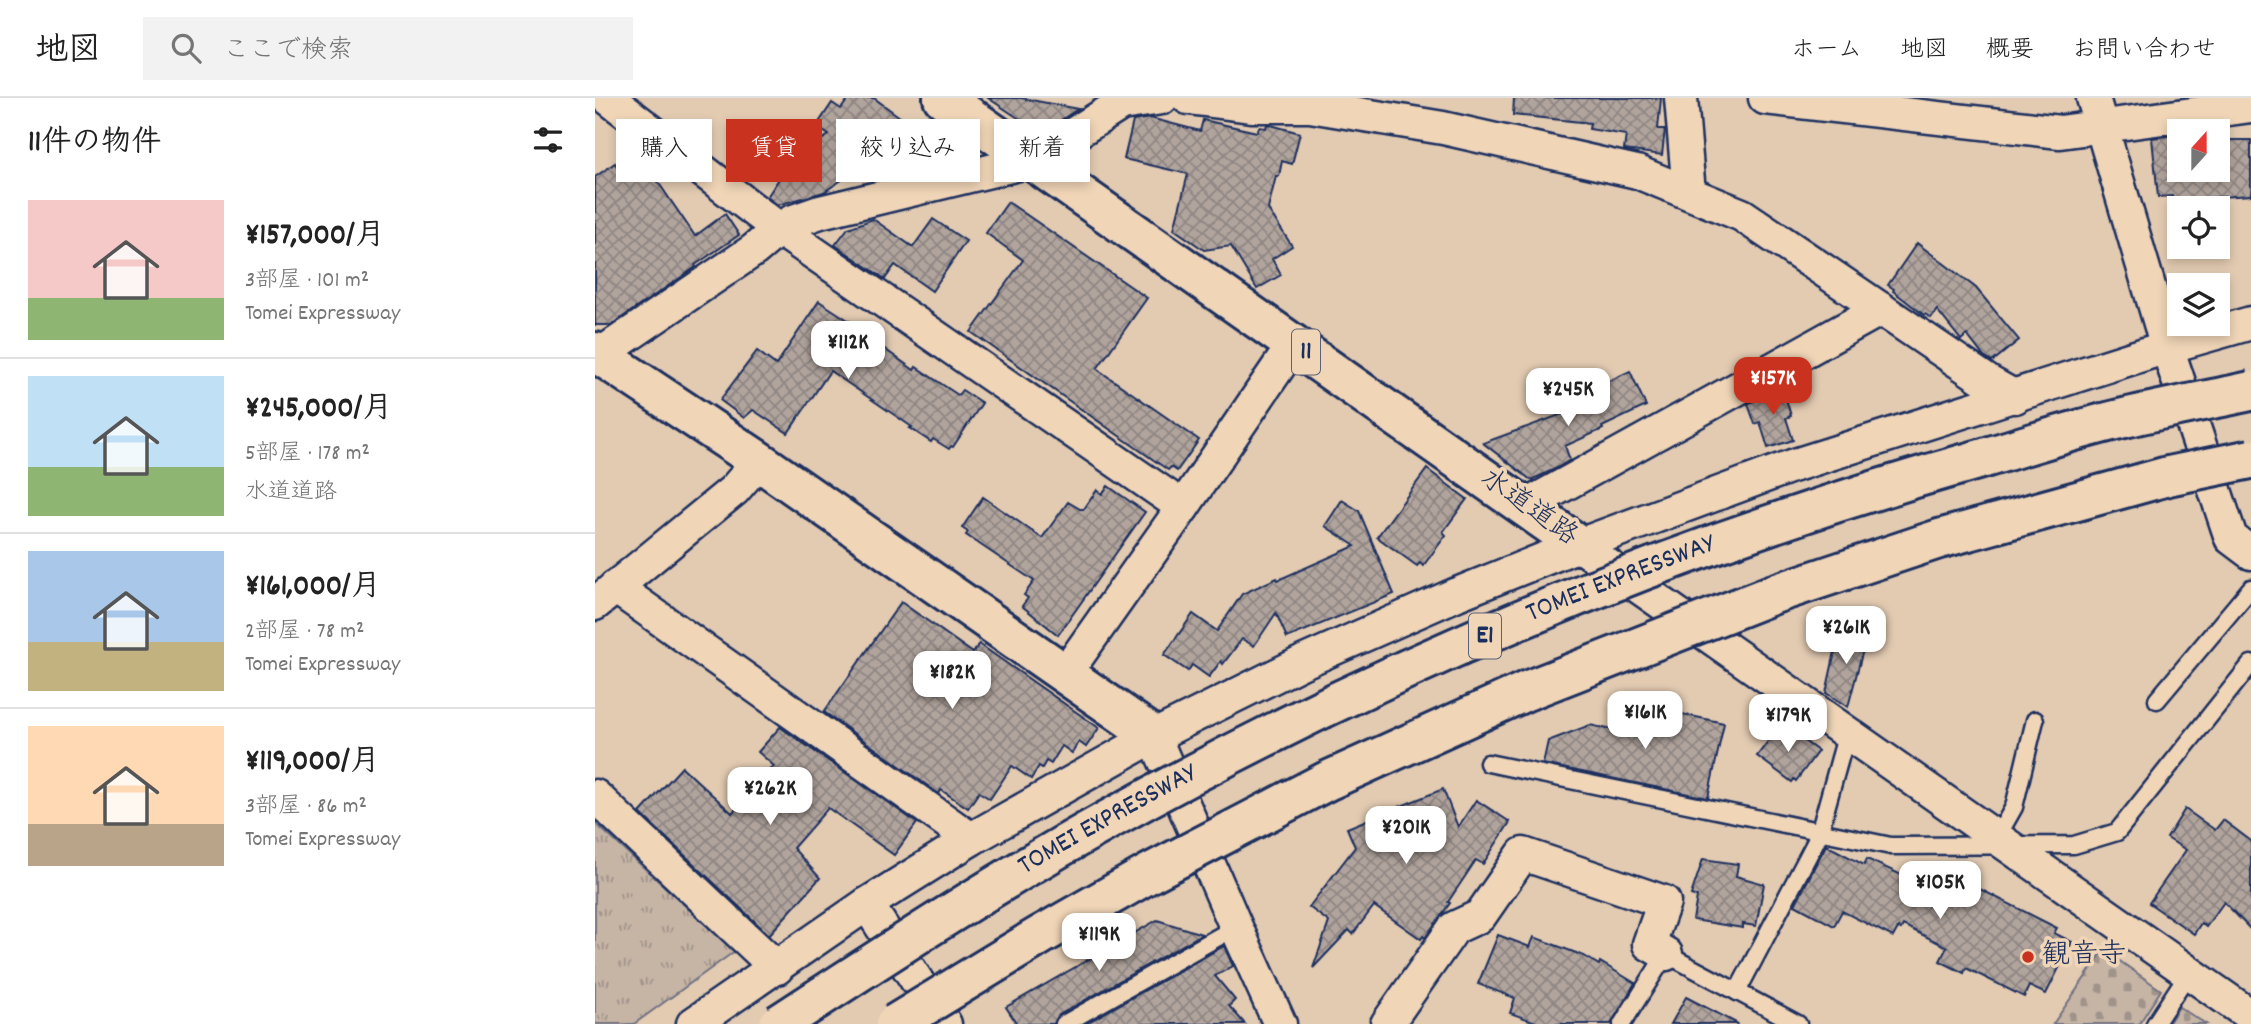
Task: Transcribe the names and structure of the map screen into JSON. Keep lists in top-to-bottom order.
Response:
{
  "streets": {
    "main road": [
      "11",
      "水道道路",
      "TOMEI EXPRESSWAY",
      "E1"
    ]
  },
  "places": ["観音寺"],
  "north": "top",
  "page": {
    "header": "地図",
    "search": "ここで検索",
    "nav": [
      "ホーム",
      "地図",
      "概要",
      "お問い合わせ"
    ],
    "heading": "11件の物件",
    "chip": [
      "購入",
      "賃貸",
      "絞り込み",
      "新着"
    ],
    "list": [
      {
        "name": "¥157,000/月",
        "note": "3部屋 · 101 m² · Tomei Expressway"
      },
      {
        "name": "¥245,000/月",
        "note": "5部屋 · 178 m² · 水道道路"
      },
      {
        "name": "¥161,000/月",
        "note": "2部屋 · 78 m² · Tomei Expressway"
      },
      {
        "name": "¥119,000/月",
        "note": "3部屋 · 86 m² · Tomei Expressway"
      }
    ],
    "price": [
      "¥112K",
      "¥157K",
      "¥245K",
      "¥261K",
      "¥182K",
      "¥161K",
      "¥179K",
      "¥262K",
      "¥201K",
      "¥105K",
      "¥119K"
    ]
  }
}
